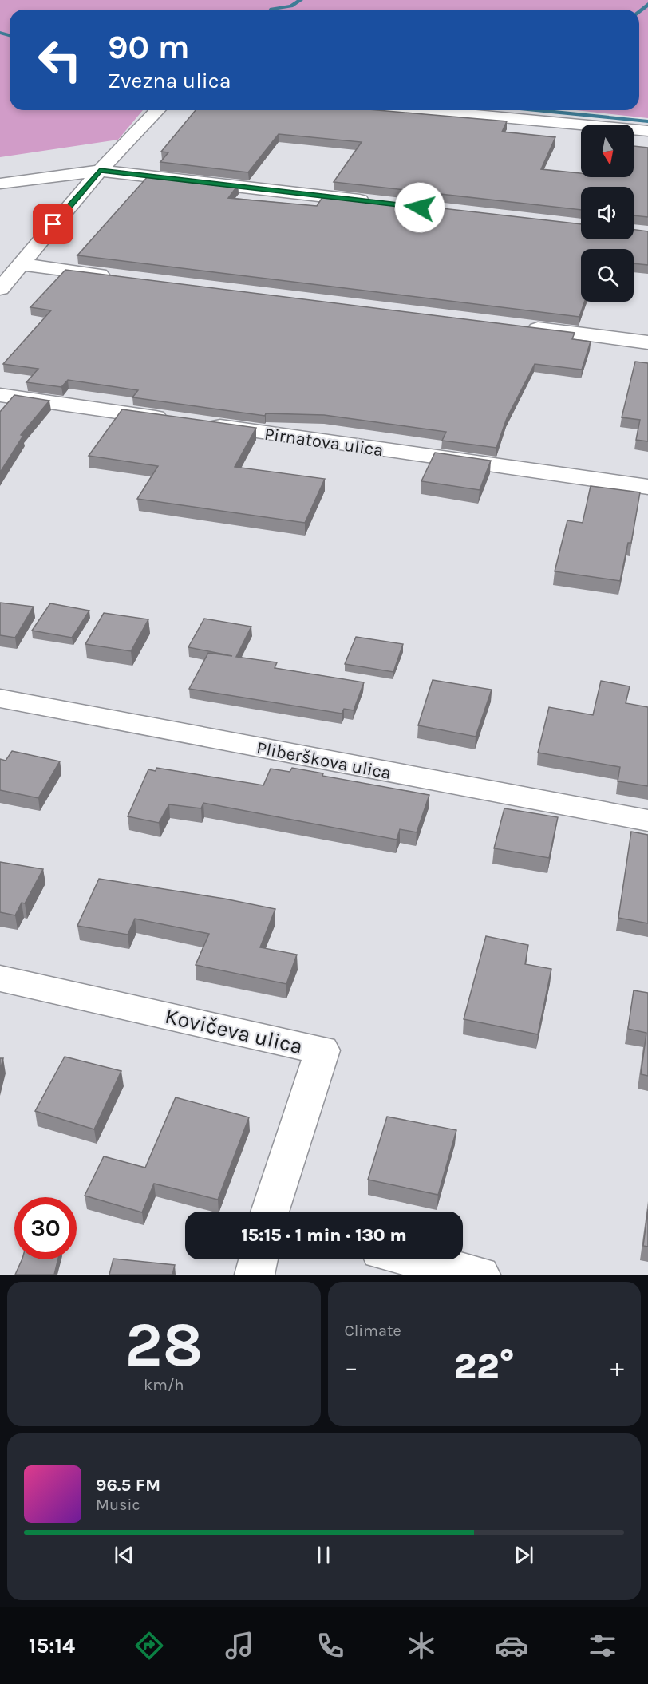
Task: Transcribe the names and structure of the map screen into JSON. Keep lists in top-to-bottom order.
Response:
{
  "streets": {
    "street": ["Pirnatova ulica", "Pliberškova ulica", "Kovičeva ulica"]
  },
  "north": "bottom",
  "page": {
    "turn": ["90 m", "Zvezna ulica"],
    "limit": "30",
    "trip": "15:15 · 1 min · 130 m",
    "tile": [
      ["28", "km/h"],
      "Climate"
    ],
    "heat": ["−", "22°", "+"],
    "song": ["96.5 FM", "Music"],
    "tabs": "15:14"
  }
}
